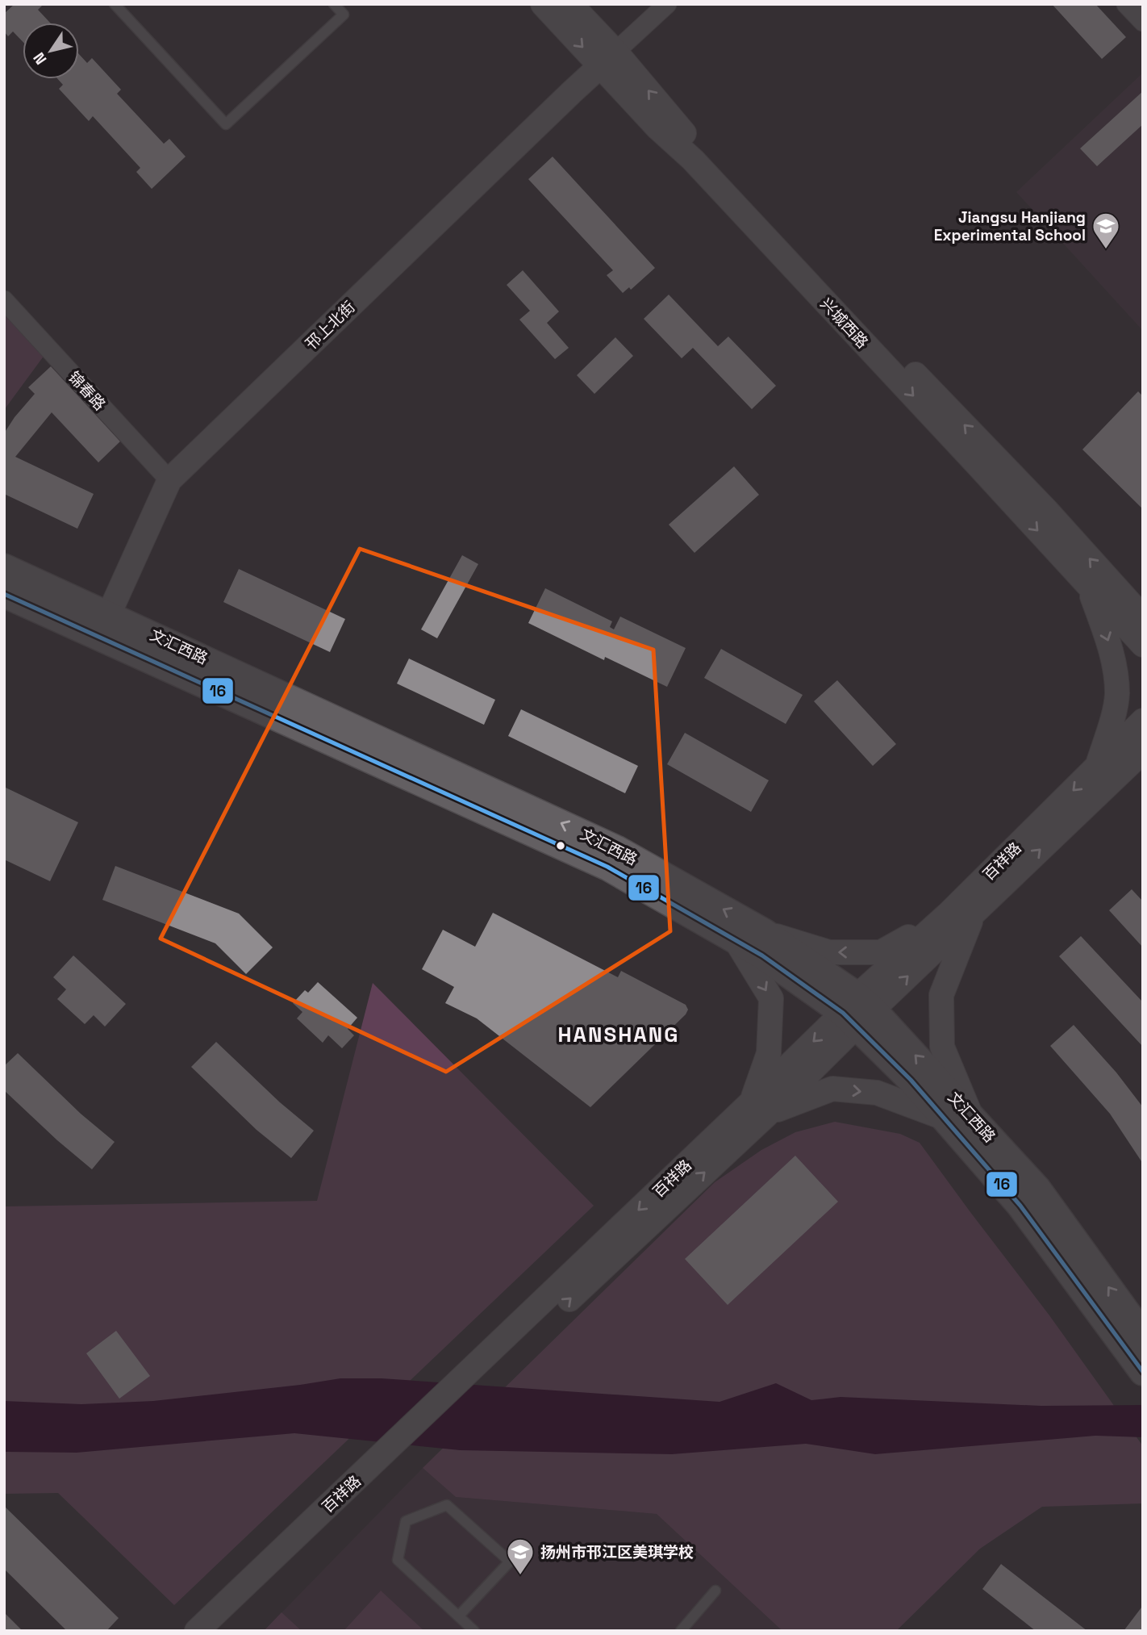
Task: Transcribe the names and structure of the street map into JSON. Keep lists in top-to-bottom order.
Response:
{
  "streets": {
    "main road": ["文汇西路"],
    "street": [
      "兴城西路",
      "邗上北街",
      "锦春路",
      "百祥路"
    ]
  },
  "crossings": [
    ["兴城西路", "邗上北街"],
    ["邗上北街", "锦春路"],
    ["邗上北街", "文汇西路"],
    ["文汇西路", "百祥路"]
  ],
  "districts": ["HANSHANG"],
  "places": {
    "school or university": ["Jiangsu Hanjiang Experimental School", "扬州市邗江区美琪学校"]
  },
  "lines": ["transit line 16"],
  "north": "bottom left"
}
